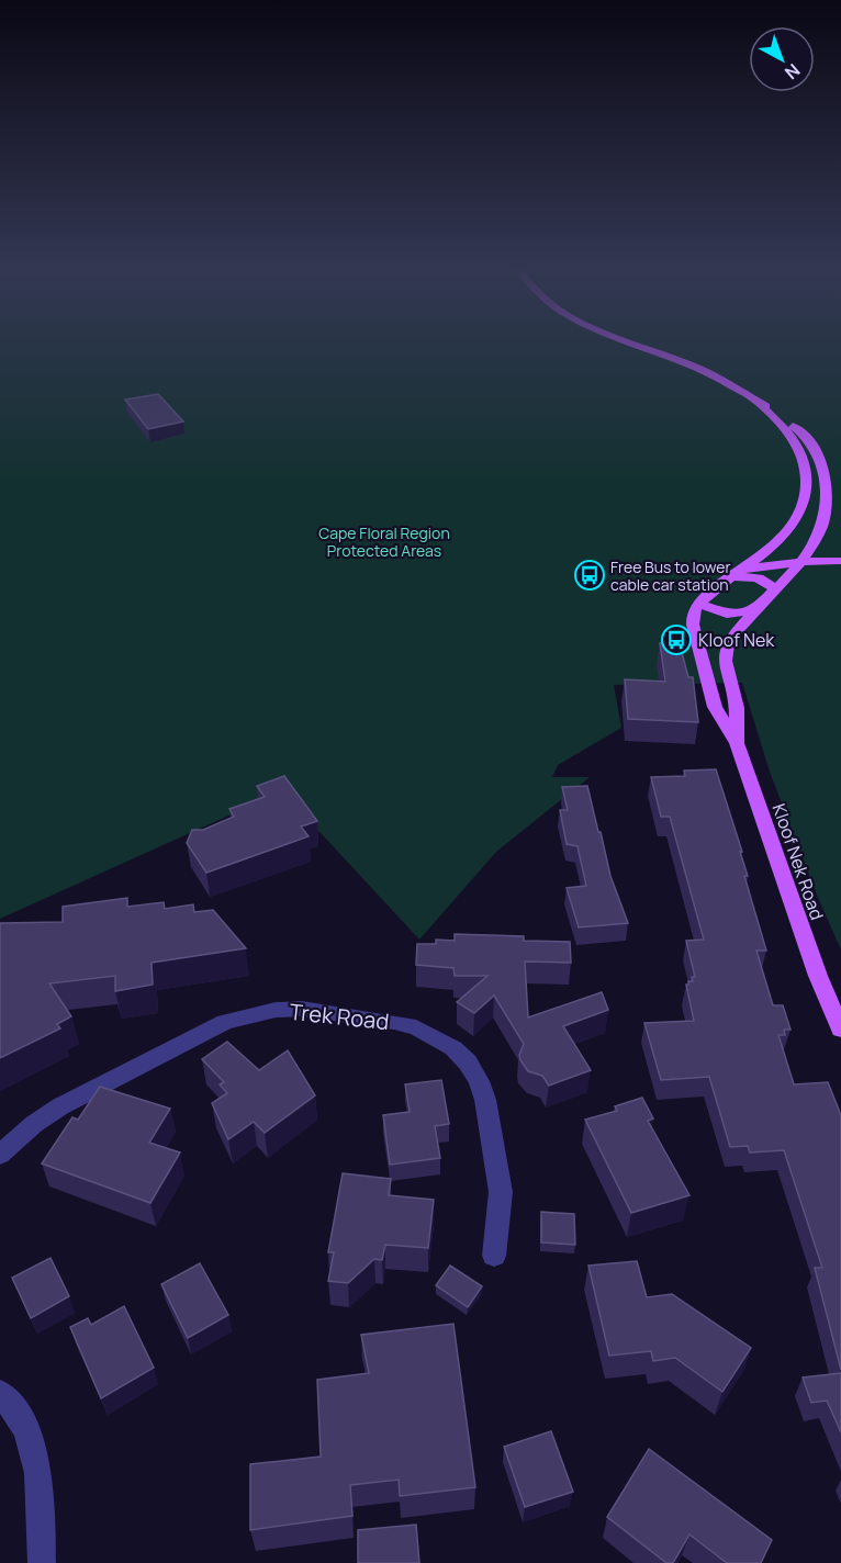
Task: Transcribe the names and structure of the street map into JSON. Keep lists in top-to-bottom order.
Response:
{
  "streets": {
    "main road": ["Kloof Nek Road"],
    "street": ["Trek Road"]
  },
  "parks": ["Cape Floral Region Protected Areas"],
  "places": {
    "bus stop": ["Free Bus to lower cable car station", "Kloof Nek"]
  },
  "north": "bottom right"
}
